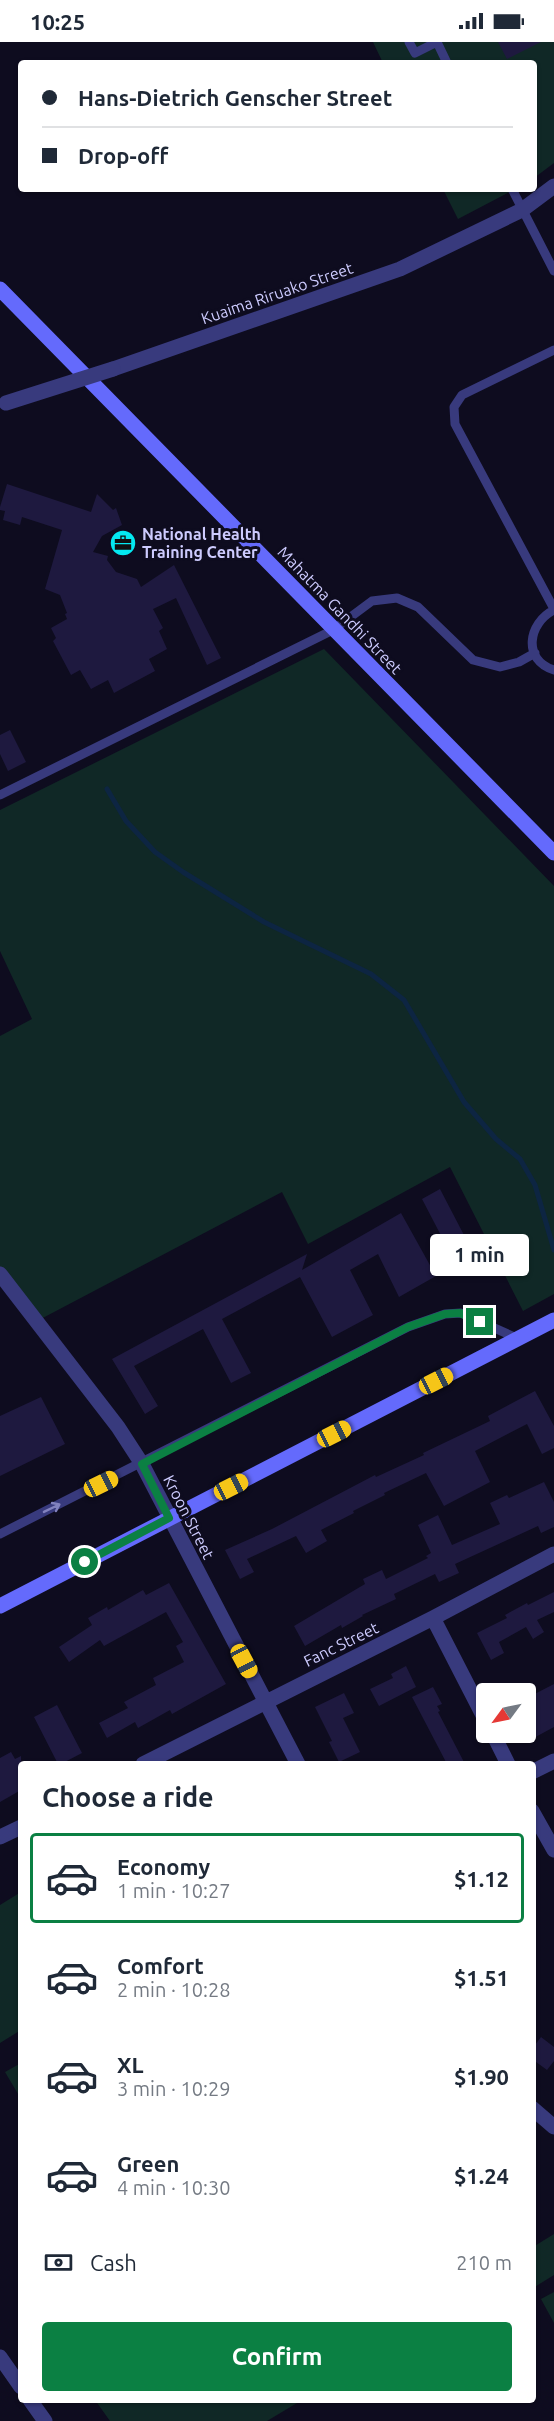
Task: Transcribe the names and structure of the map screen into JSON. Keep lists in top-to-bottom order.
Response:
{
  "streets": {
    "street": [
      "Kuaima Riruako Street",
      "Mahatma Gandhi Street",
      "Kroon Street",
      "Fanc Street"
    ]
  },
  "crossings": [
    ["Kroon Street", "Fanc Street"]
  ],
  "places": {
    "office": ["National Health Training Center"]
  },
  "north": "bottom left",
  "page": {
    "status": "10:25",
    "banner": ["Hans-Dietrich Genscher Street", "Drop-off"],
    "bubble": "1 min",
    "heading": "Choose a ride",
    "list": [
      {
        "name": "Economy",
        "note": "1 min · 10:27",
        "value": "$1.12"
      },
      {
        "name": "Comfort",
        "note": "2 min · 10:28",
        "value": "$1.51"
      },
      {
        "name": "XL",
        "note": "3 min · 10:29",
        "value": "$1.90"
      },
      {
        "name": "Green",
        "note": "4 min · 10:30",
        "value": "$1.24"
      }
    ],
    "pay": ["Cash", "210 m"],
    "buttons": "Confirm"
  }
}
